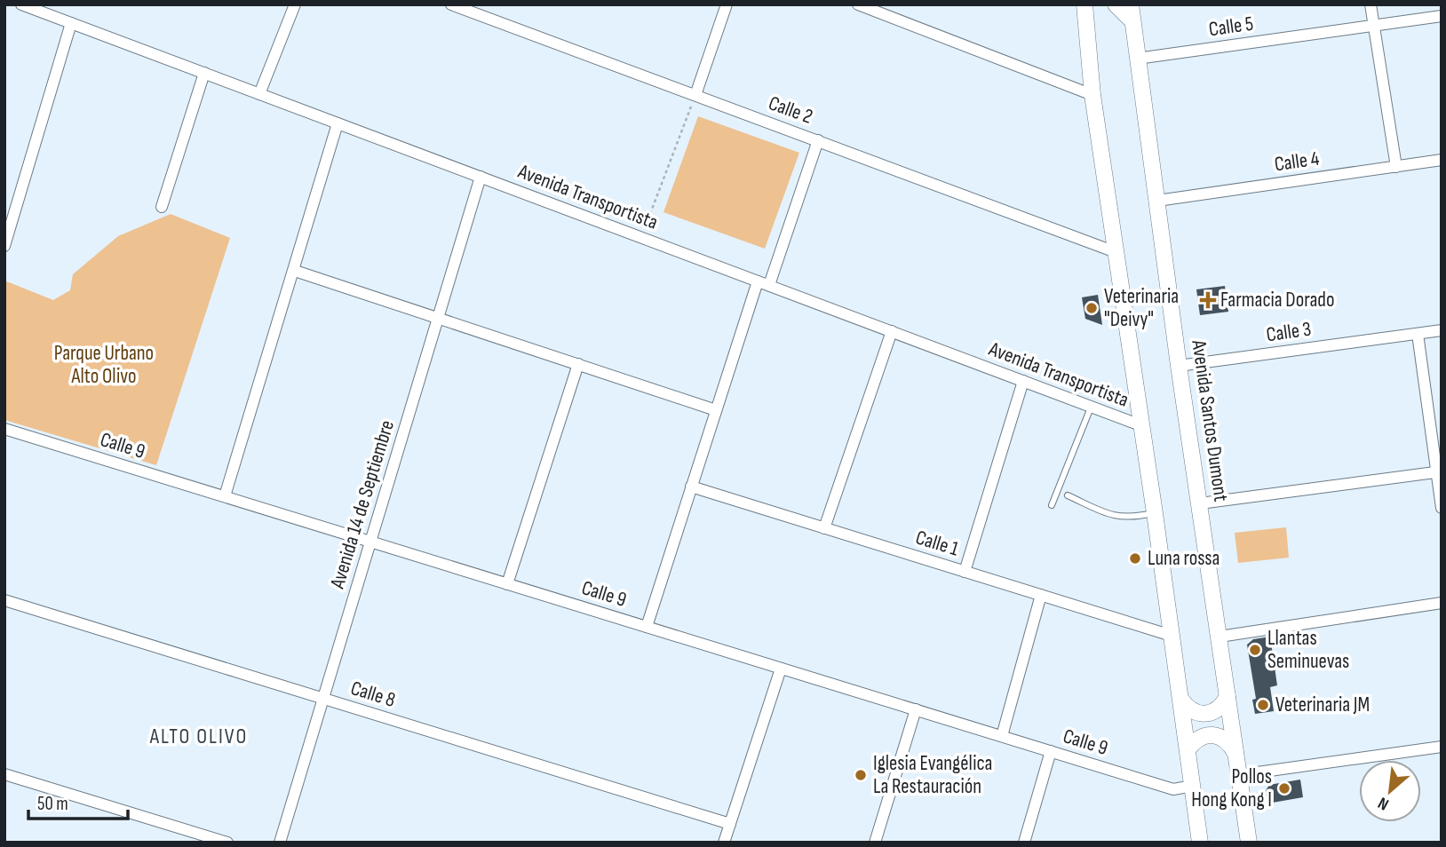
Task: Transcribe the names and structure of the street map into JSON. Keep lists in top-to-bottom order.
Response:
{
  "streets": {
    "main road": ["Avenida Santos Dumont"],
    "street": [
      "Calle 5",
      "Calle 2",
      "Calle 4",
      "Avenida Transportista",
      "Calle 3",
      "Calle 9",
      "Avenida 14 de Septiembre",
      "Calle 1",
      "Calle 8"
    ]
  },
  "crossings": [
    ["Calle 5", "Avenida Santos Dumont"],
    ["Calle 4", "Avenida Santos Dumont"],
    ["Avenida Transportista", "Avenida 14 de Septiembre"],
    ["Calle 3", "Avenida Santos Dumont"],
    ["Calle 9", "Avenida 14 de Septiembre"],
    ["Avenida 14 de Septiembre", "Calle 8"]
  ],
  "districts": ["ALTO OLIVO"],
  "parks": ["Parque Urbano Alto Olivo"],
  "places": {
    "health": ["Farmacia Dorado"],
    "other": [
      "Veterinaria \"Deivy\"",
      "Luna rossa",
      "Llantas Seminuevas",
      "Veterinaria JM",
      "Iglesia Evangélica La Restauración",
      "Pollos Hong Kong I"
    ]
  },
  "scale_bar": "50 m",
  "north": "bottom left"
}
